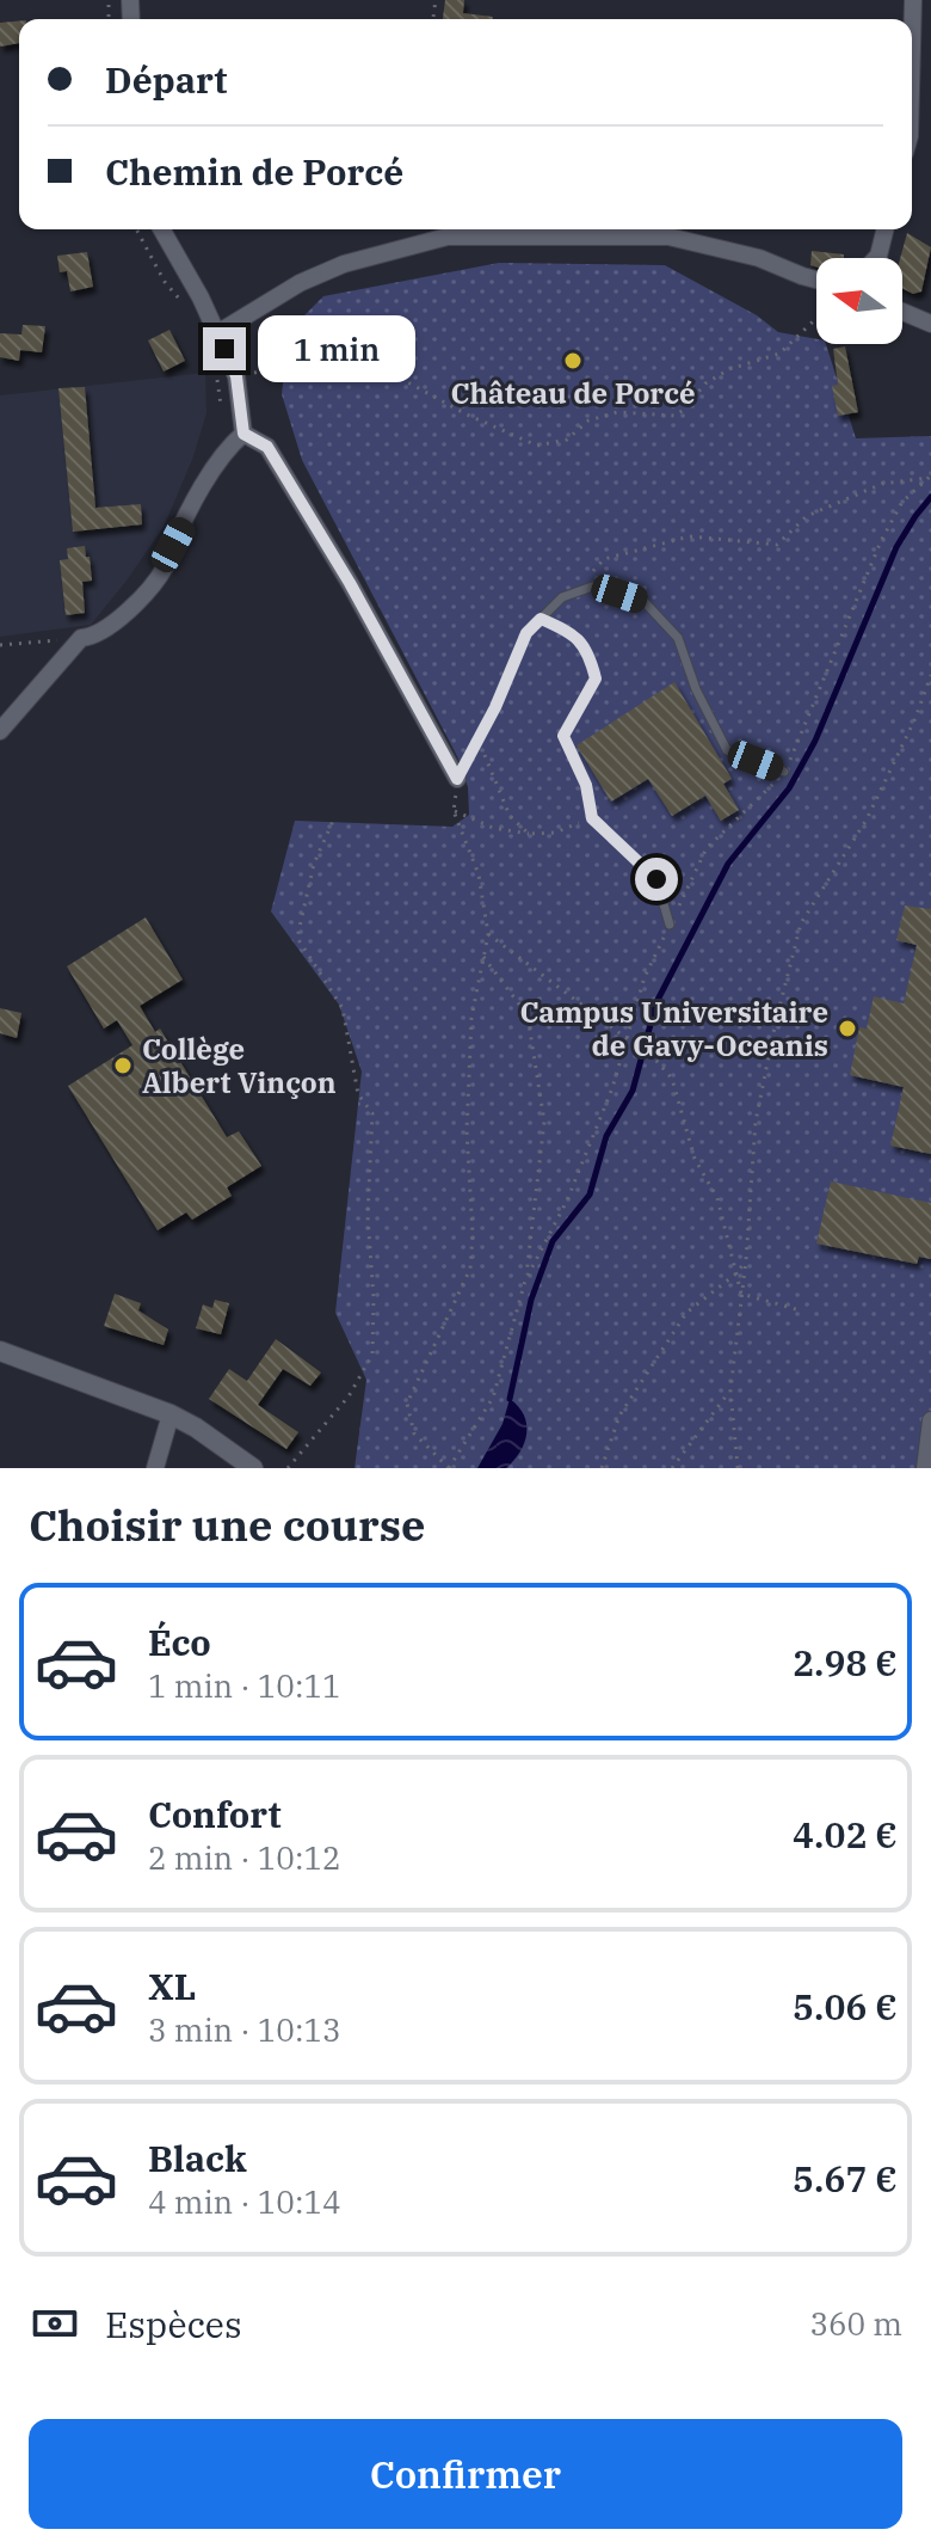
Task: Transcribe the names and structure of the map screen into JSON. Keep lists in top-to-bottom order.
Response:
{
  "places": ["Château de Porcé", "Campus Universitaire de Gavy-Oceanis", "Collège Albert Vinçon"],
  "north": "left",
  "page": {
    "banner": ["Départ", "Chemin de Porcé"],
    "bubble": "1 min",
    "heading": "Choisir une course",
    "list": [
      {
        "name": "Éco",
        "note": "1 min · 10:11",
        "value": "2.98 €"
      },
      {
        "name": "Confort",
        "note": "2 min · 10:12",
        "value": "4.02 €"
      },
      {
        "name": "XL",
        "note": "3 min · 10:13",
        "value": "5.06 €"
      },
      {
        "name": "Black",
        "note": "4 min · 10:14",
        "value": "5.67 €"
      }
    ],
    "pay": ["Espèces", "360 m"],
    "buttons": "Confirmer"
  }
}
